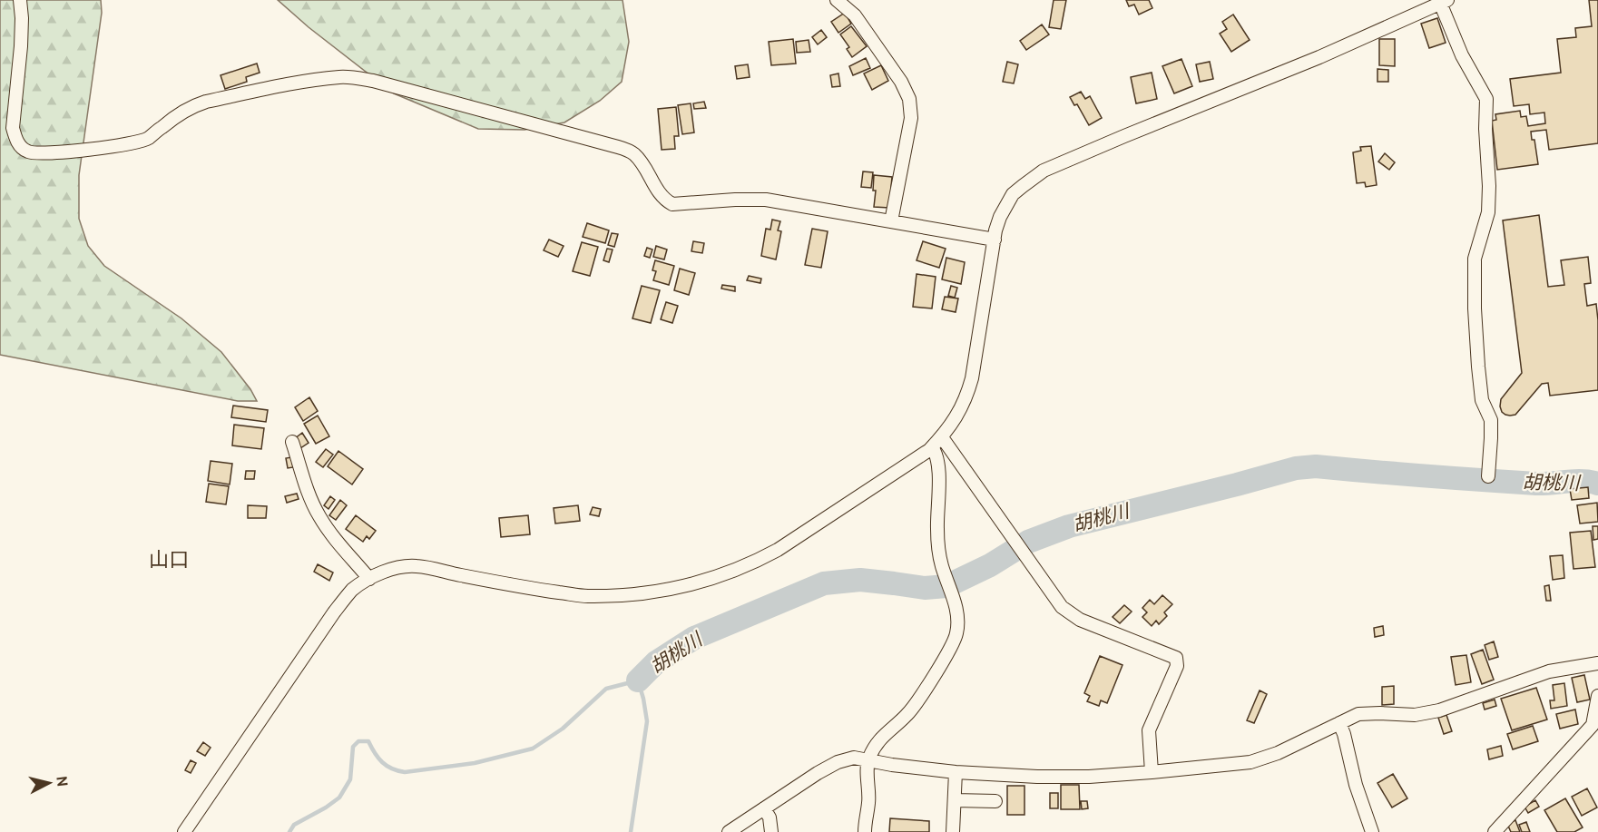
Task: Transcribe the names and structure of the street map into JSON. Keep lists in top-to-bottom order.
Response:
{
  "districts": ["山口"],
  "water": ["胡桃川"],
  "north": "right"
}
